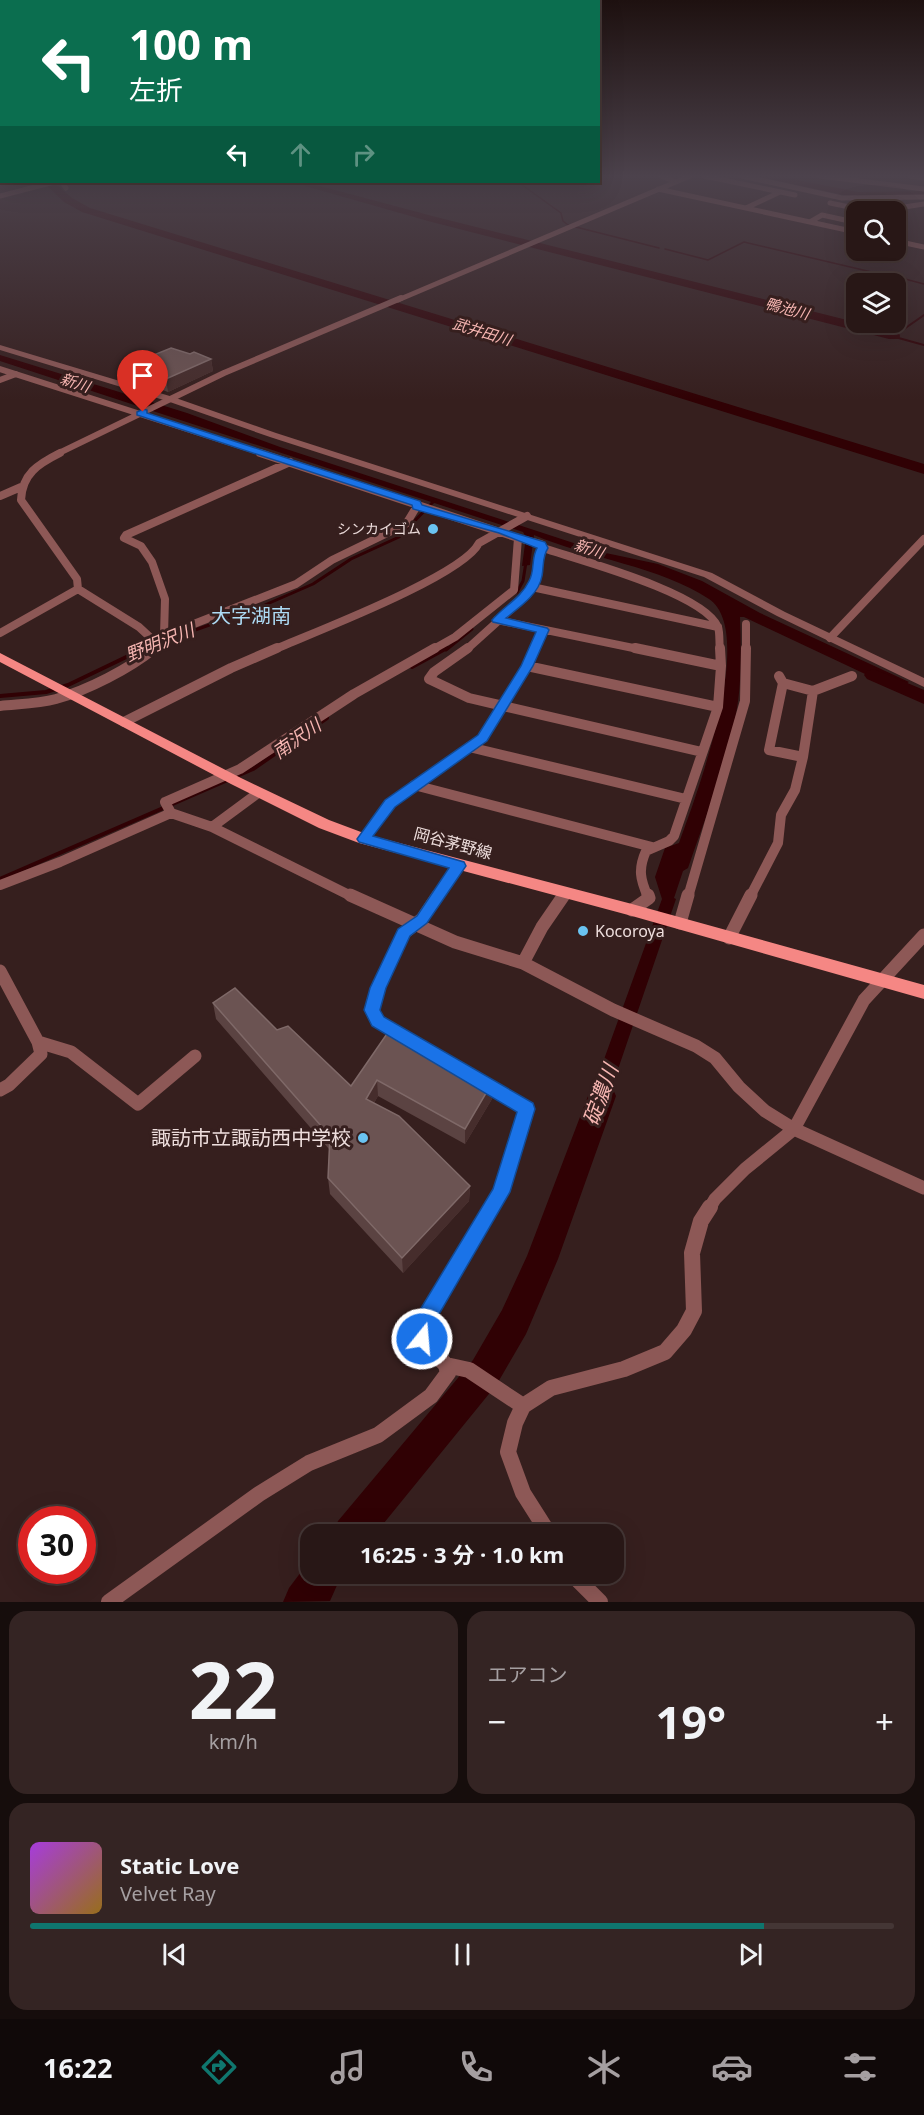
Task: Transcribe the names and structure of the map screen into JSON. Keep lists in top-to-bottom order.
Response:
{
  "streets": {
    "main road": ["岡谷茅野線"]
  },
  "districts": ["大字湖南"],
  "water": [
    "鴨池川",
    "武井田川",
    "新川",
    "野明沢川",
    "南沢川",
    "碇濃川"
  ],
  "places": ["シンカイゴム", "Kocoroya", "諏訪市立諏訪西中学校"],
  "page": {
    "turn": ["100 m", "左折"],
    "limit": "30",
    "trip": "16:25 · 3 分 · 1.0 km",
    "tile": [
      ["22", "km/h"],
      "エアコン"
    ],
    "heat": ["−", "19°", "+"],
    "song": ["Static Love", "Velvet Ray"],
    "tabs": "16:22"
  }
}
